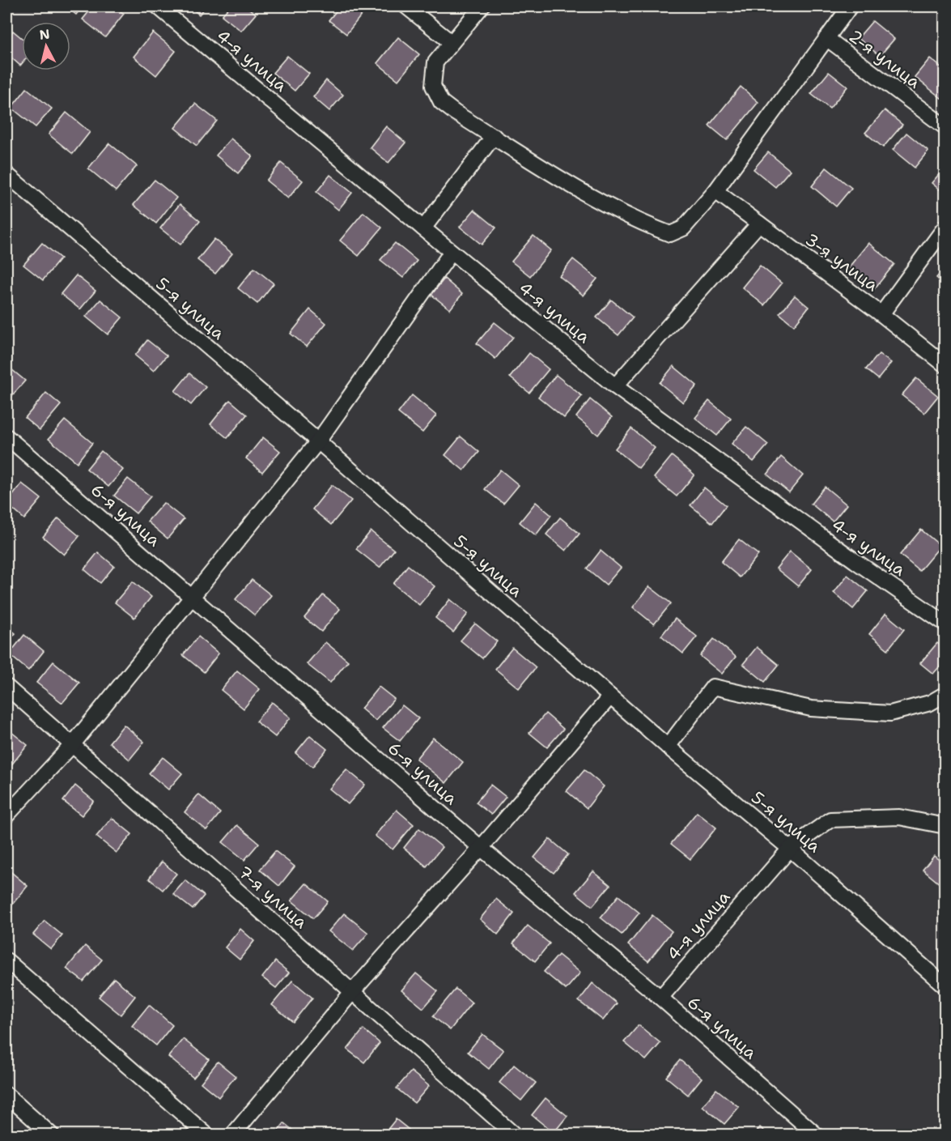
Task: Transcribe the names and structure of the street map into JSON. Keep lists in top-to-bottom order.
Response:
{
  "streets": {
    "street": [
      "2-я улица",
      "4-я улица",
      "3-я улица",
      "5-я улица",
      "6-я улица",
      "7-я улица"
    ]
  },
  "crossings": [
    ["4-я улица", "5-я улица"],
    ["4-я улица", "6-я улица"]
  ],
  "north": "top"
}
